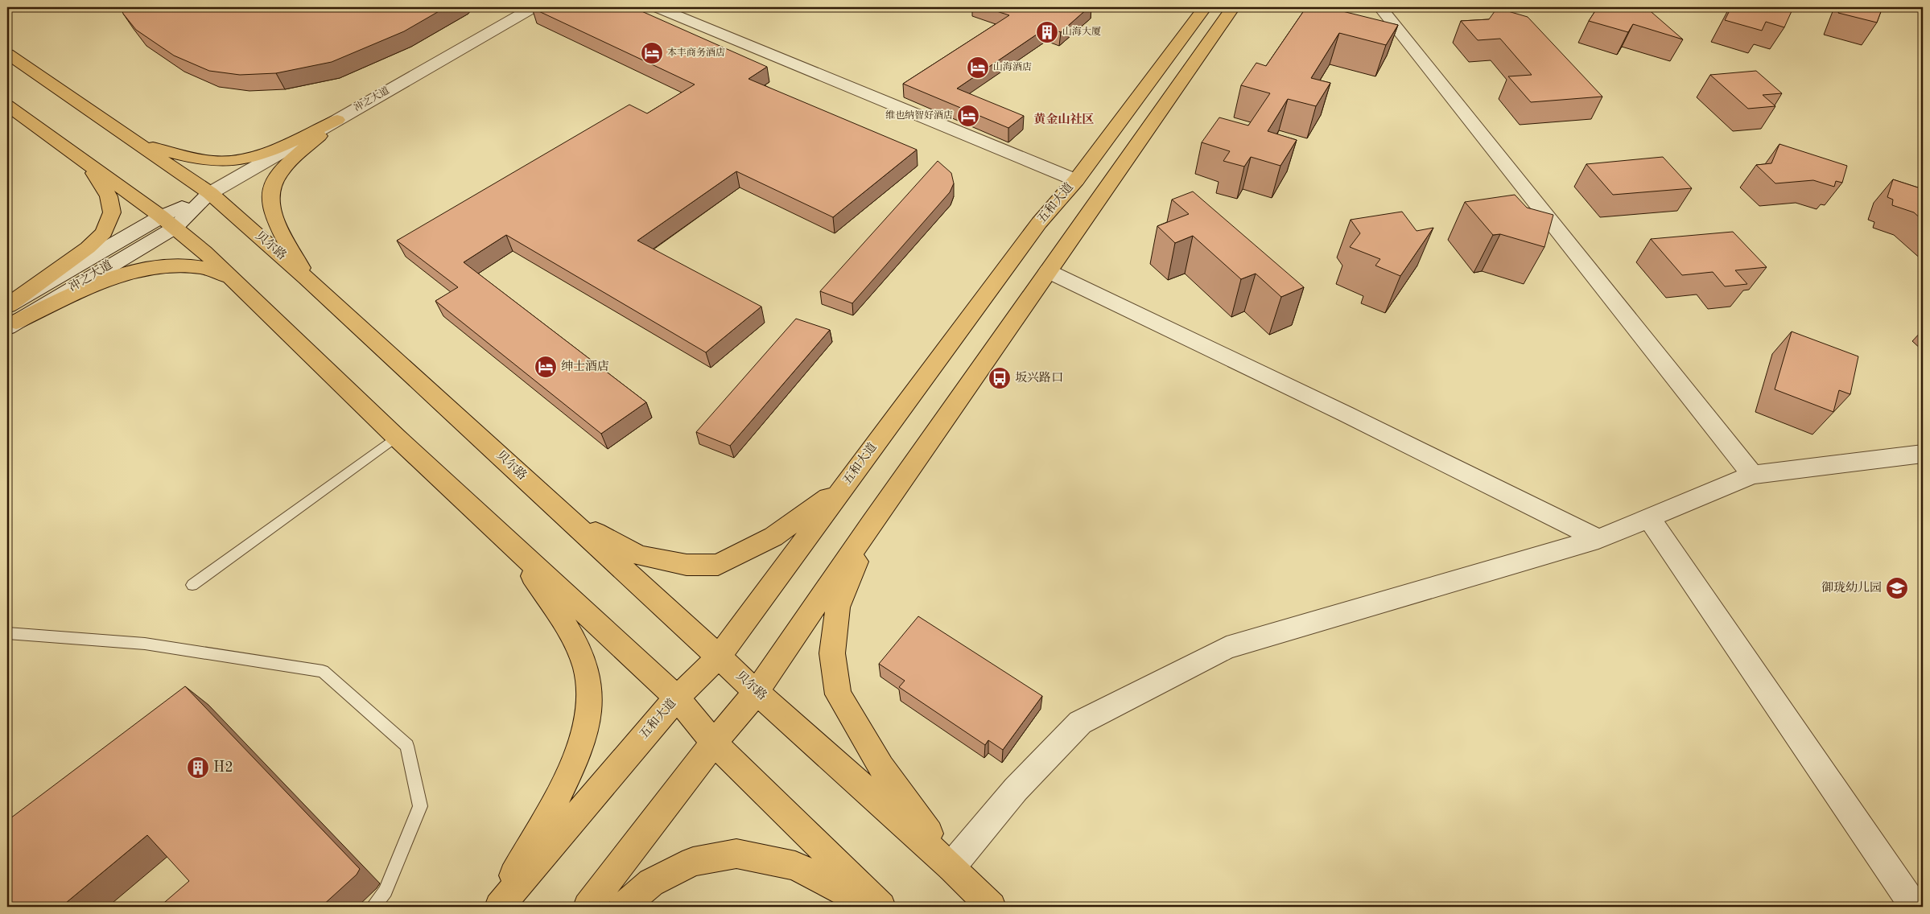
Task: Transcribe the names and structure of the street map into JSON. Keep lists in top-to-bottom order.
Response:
{
  "streets": {
    "main road": ["五和大道", "贝尔路"],
    "street": ["冲之大道"]
  },
  "crossings": [
    ["冲之大道", "贝尔路"],
    ["五和大道", "贝尔路"]
  ],
  "districts": ["黄金山社区"],
  "places": {
    "building": ["山海大厦", "H2"],
    "hotel": [
      "本丰商务酒店",
      "山海酒店",
      "维也纳智好酒店",
      "绅士酒店"
    ],
    "bus stop": ["坂兴路口"],
    "school or university": ["御珑幼儿园"]
  }
}
